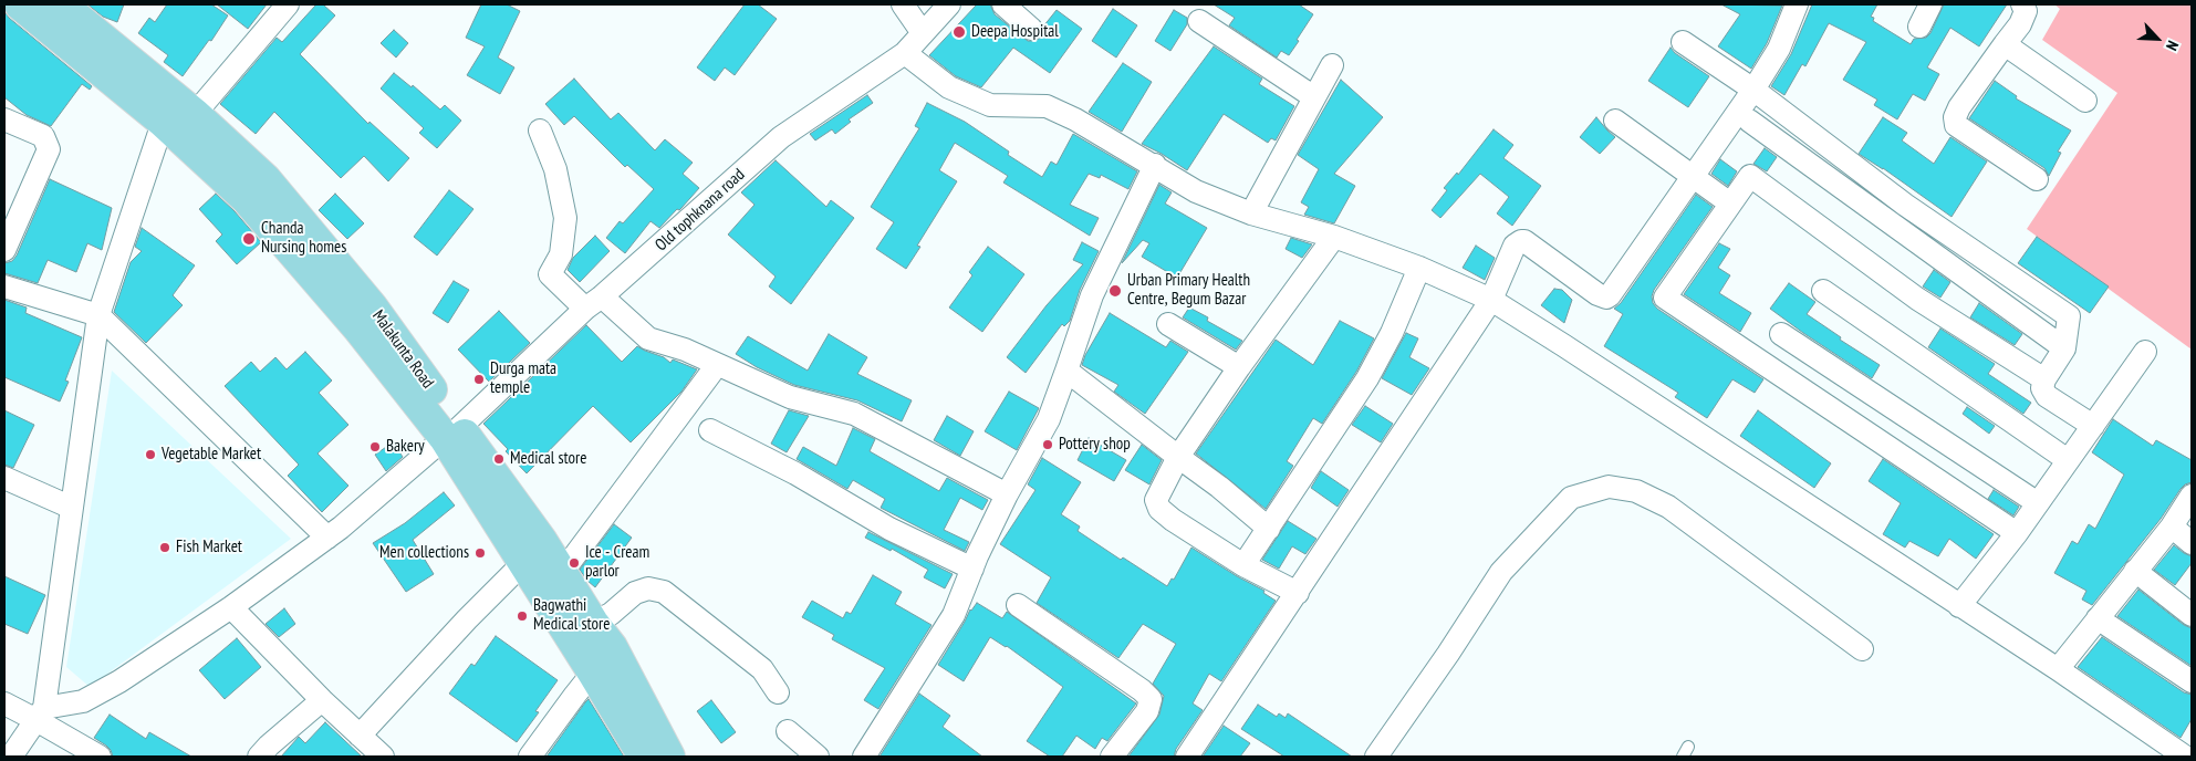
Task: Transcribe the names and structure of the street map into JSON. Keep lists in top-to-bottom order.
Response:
{
  "streets": {
    "main road": ["Malakunta Road"],
    "street": ["Old tophknana road"]
  },
  "crossings": [
    ["Old tophknana road", "Malakunta Road"]
  ],
  "places": [
    "Deepa Hospital",
    "Chanda Nursing homes",
    "Urban Primary Health Centre, Begum Bazar",
    "Durga mata temple",
    "Pottery shop",
    "Bakery",
    "Vegetable Market",
    "Medical store",
    "Fish Market",
    "Men collections",
    "Ice - Cream parlor",
    "Bagwathi Medical store"
  ],
  "north": "bottom right"
}
